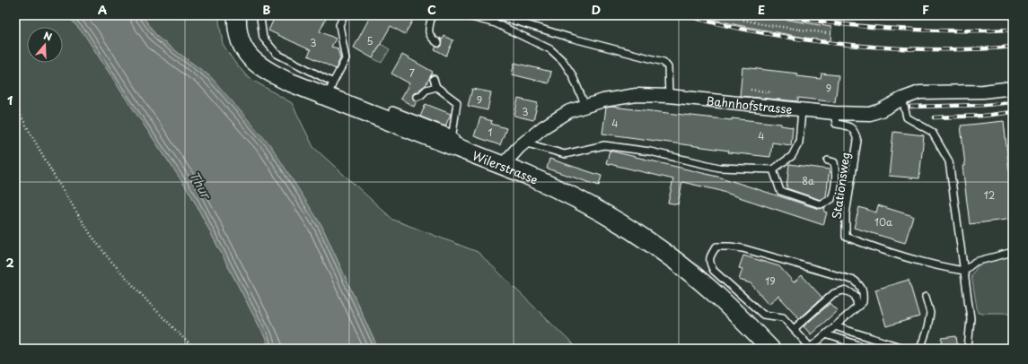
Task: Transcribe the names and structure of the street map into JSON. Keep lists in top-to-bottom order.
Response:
{
  "streets": {
    "main road": ["Wilerstrasse"],
    "street": ["Bahnhofstrasse"],
    "lane": ["Stationsweg"]
  },
  "crossings": [
    ["Bahnhofstrasse", "Wilerstrasse"],
    ["Bahnhofstrasse", "Stationsweg"]
  ],
  "water": ["Thur"],
  "house_numbers": [
    "5",
    "3",
    "7",
    "9",
    "9",
    "3",
    "4",
    "1",
    "4",
    "8a",
    "12",
    "10a",
    "19"
  ],
  "north": "top",
  "grid": {
    "columns": [
      "A",
      "B",
      "C",
      "D",
      "E",
      "F"
    ],
    "rows": ["1", "2"]
  }
}
